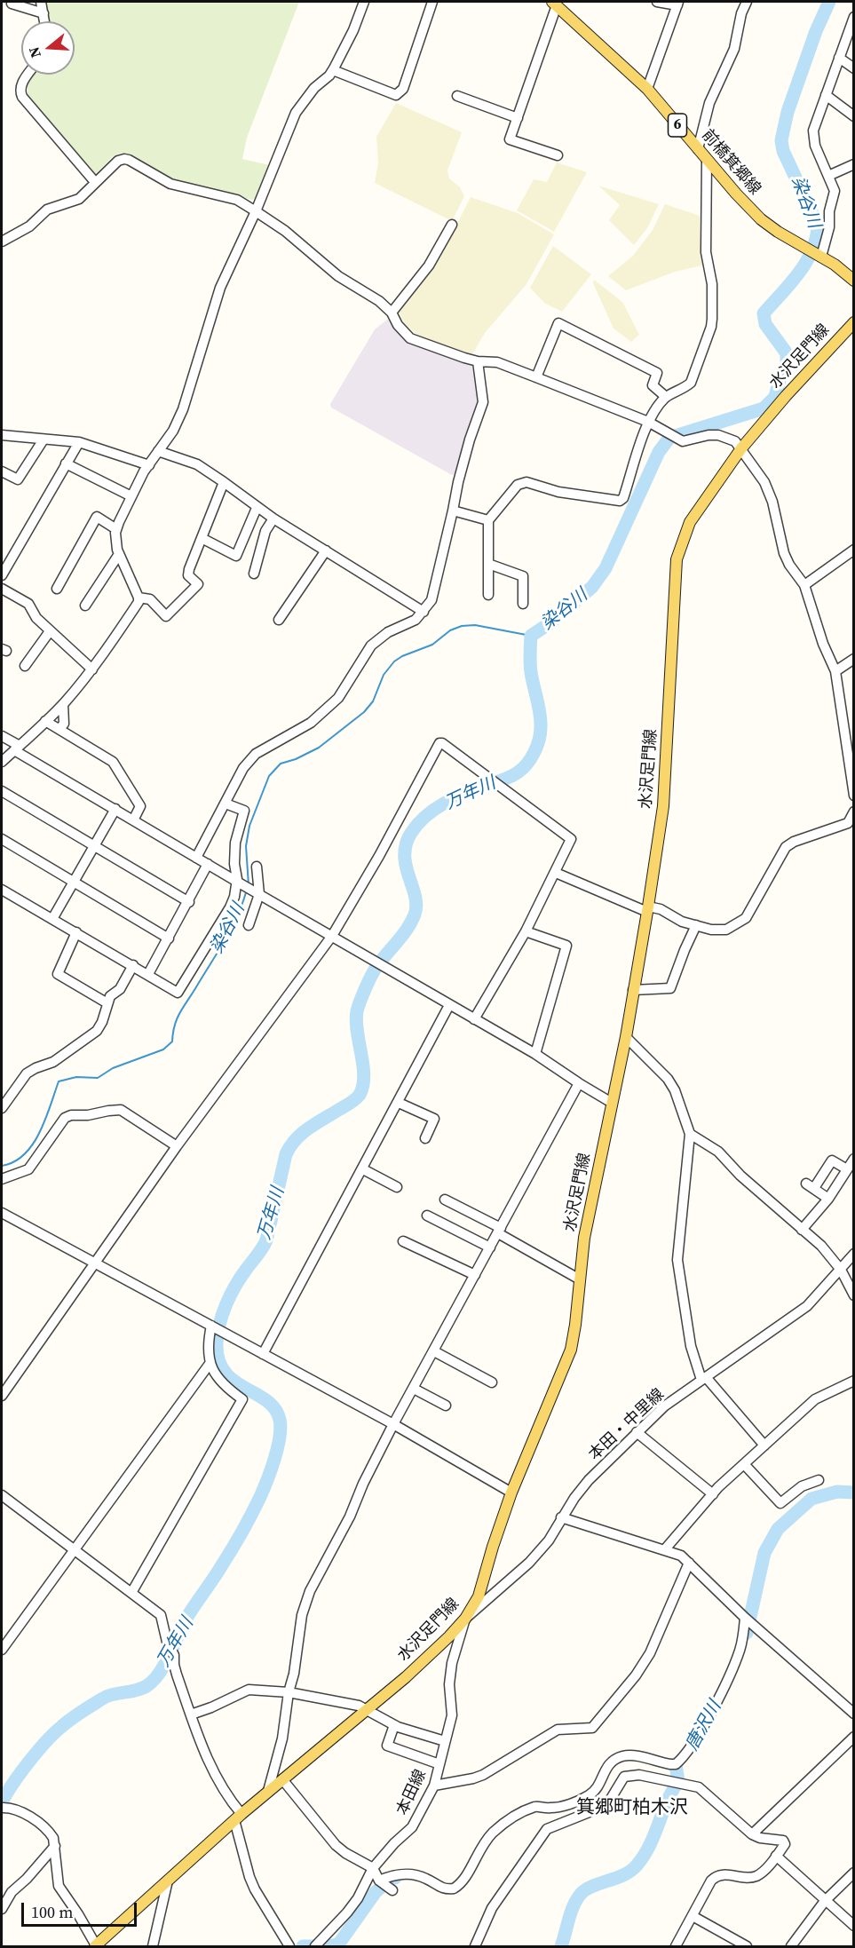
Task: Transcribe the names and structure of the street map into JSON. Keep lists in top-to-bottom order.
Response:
{
  "streets": {
    "main road": ["6", "前橋箕郷線", "水沢足門線"],
    "street": ["本田・中里線", "本田線"]
  },
  "crossings": [
    ["水沢足門線", "本田・中里線"],
    ["水沢足門線", "本田線"],
    ["本田・中里線", "本田線"]
  ],
  "districts": ["箕郷町柏木沢"],
  "water": ["染谷川", "万年川", "唐沢川"],
  "scale_bar": "100 m",
  "north": "left"
}
